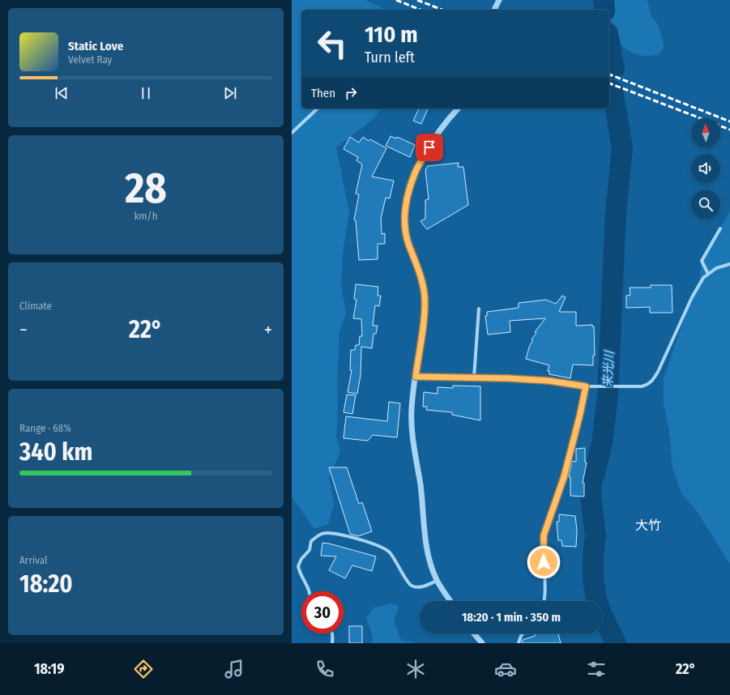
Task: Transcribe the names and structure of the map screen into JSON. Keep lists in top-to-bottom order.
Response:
{
  "districts": ["大竹"],
  "water": ["来光川"],
  "north": "top",
  "page": {
    "turn": ["110 m", "Turn left"],
    "song": ["Static Love", "Velvet Ray"],
    "then": "Then",
    "tile": [
      ["28", "km/h"],
      "Climate",
      ["Range · 68%", "340 km"],
      ["Arrival", "18:20"]
    ],
    "heat": ["−", "22°", "+"],
    "limit": "30",
    "trip": "18:20 · 1 min · 350 m",
    "tabs": ["18:19", "22°"]
  }
}
